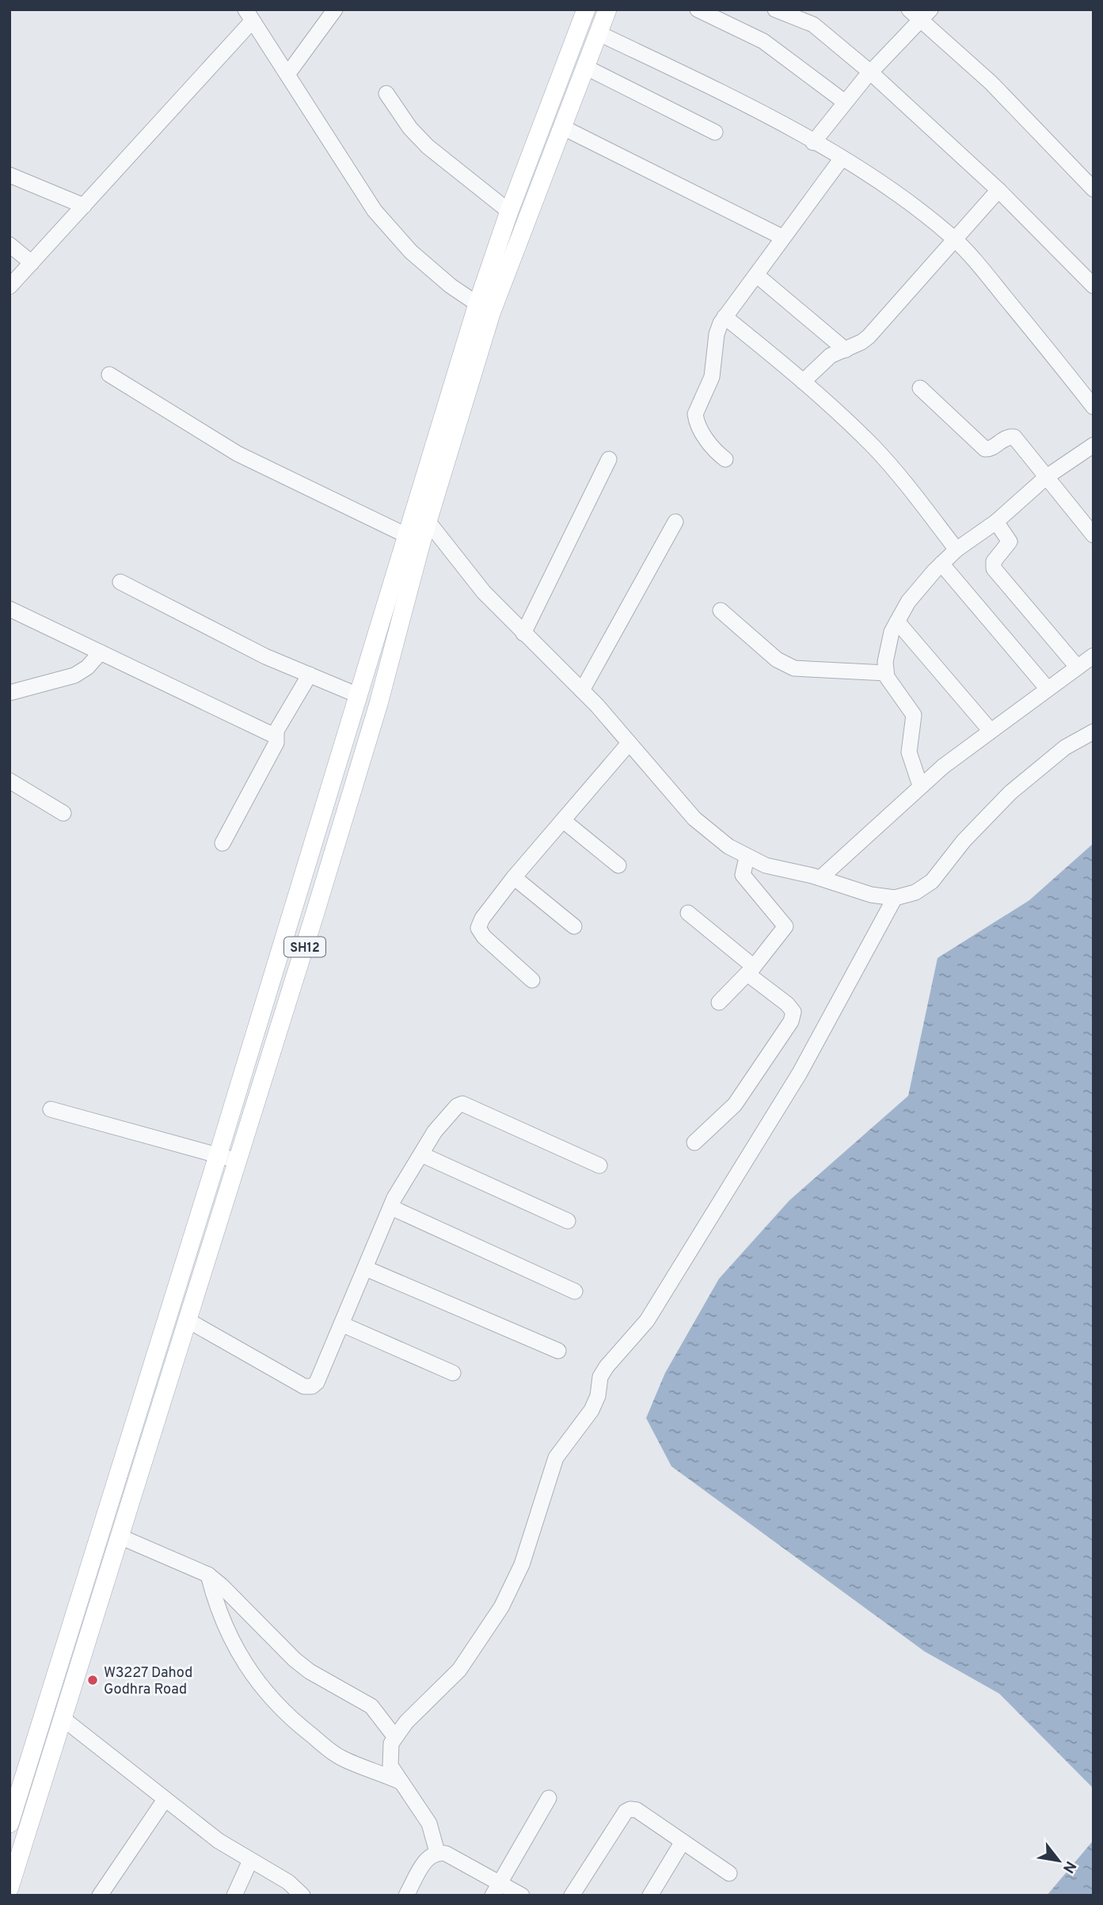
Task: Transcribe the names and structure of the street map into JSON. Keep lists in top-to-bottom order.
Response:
{
  "streets": {
    "main road": ["SH12"]
  },
  "places": ["W3227 Dahod Godhra Road"],
  "north": "bottom right"
}
